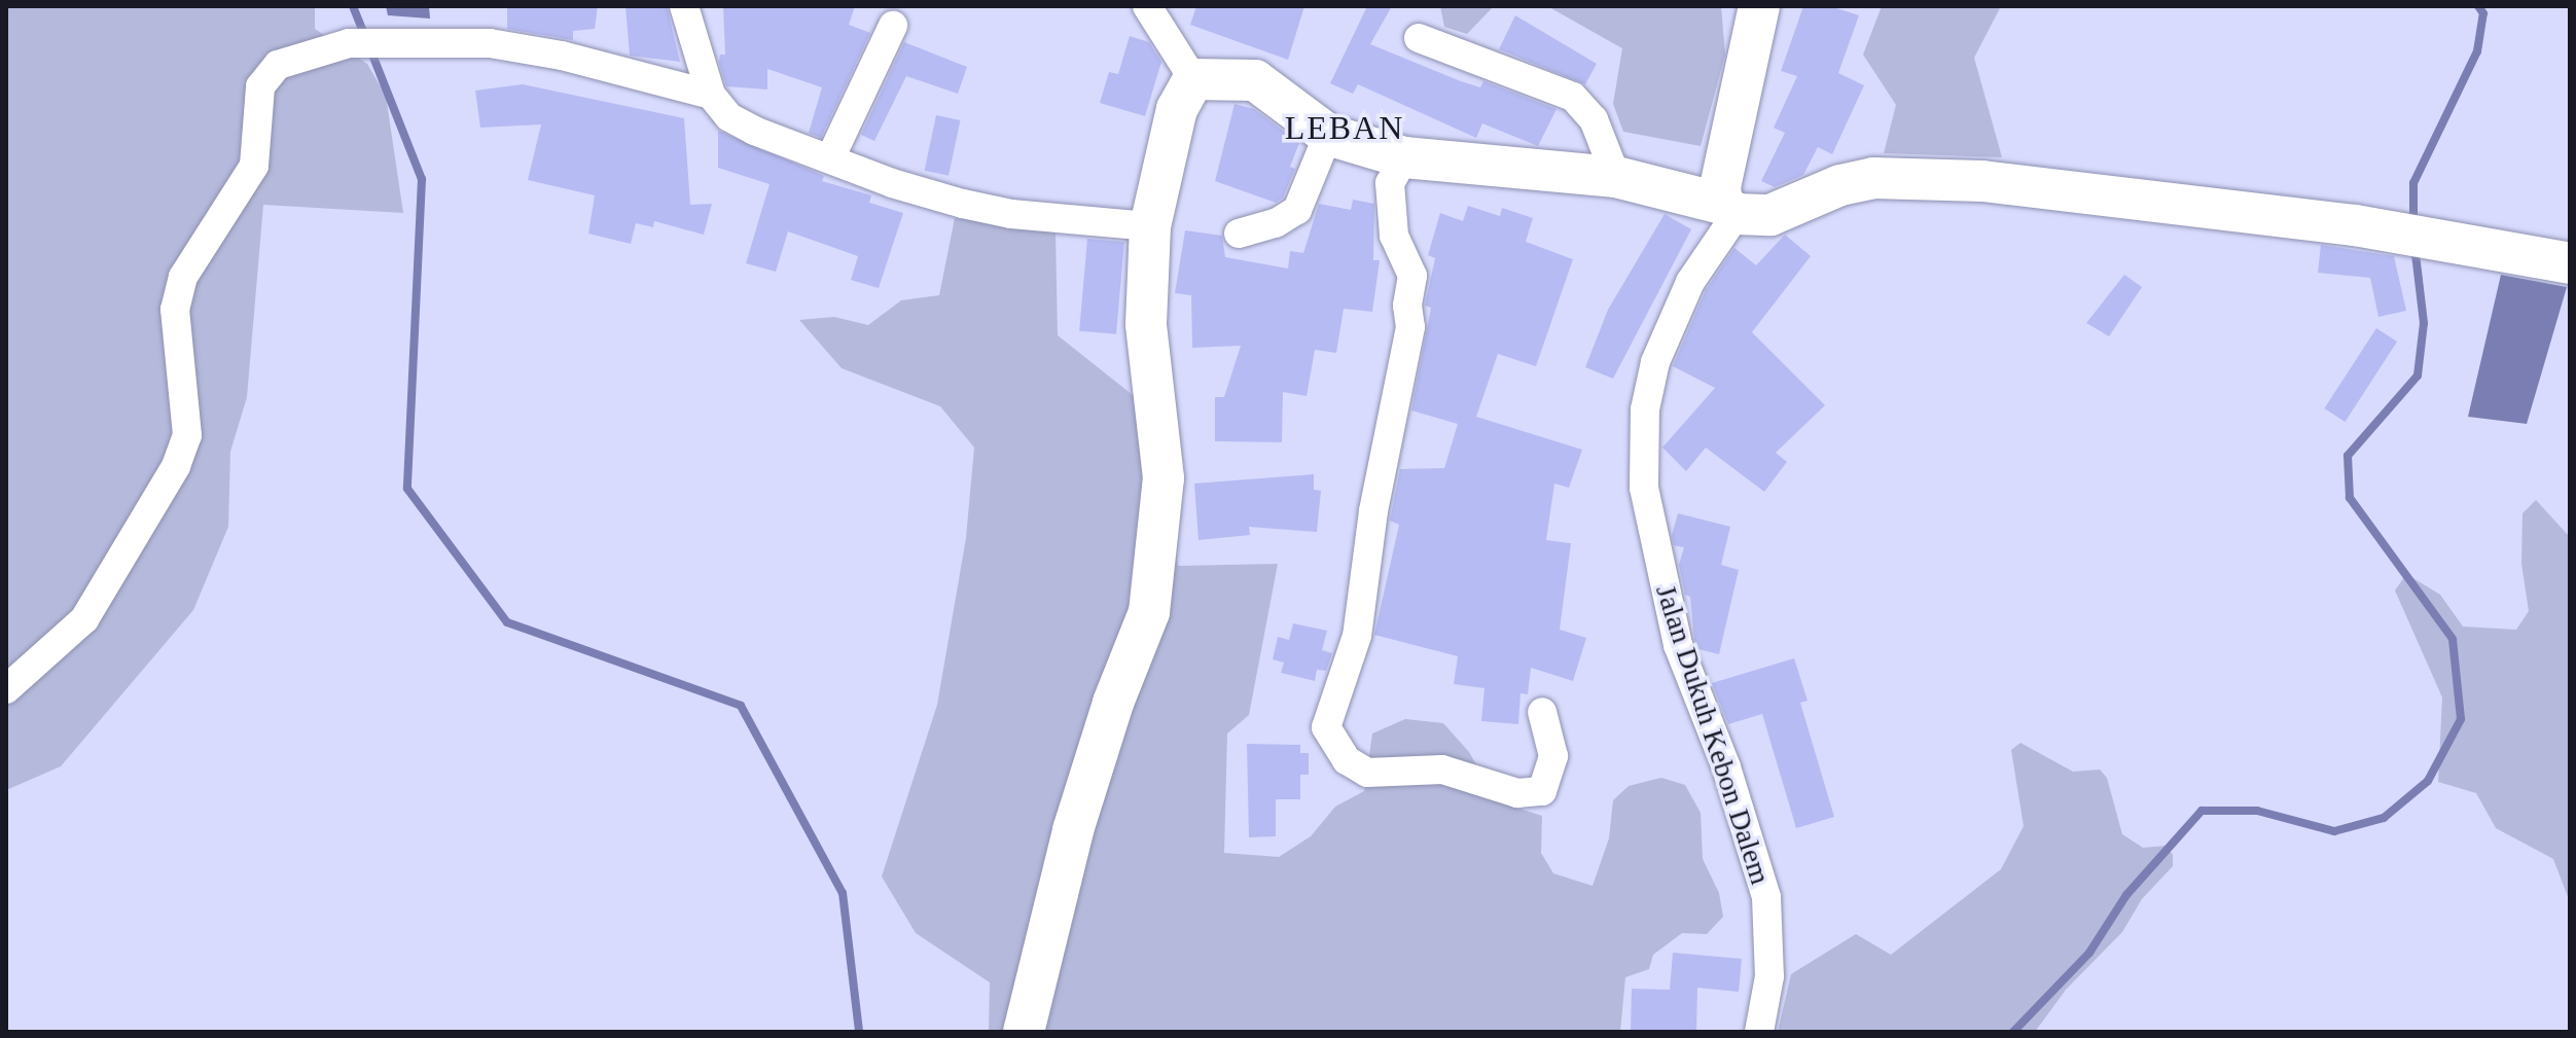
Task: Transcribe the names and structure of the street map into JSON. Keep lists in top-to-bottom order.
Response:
{
  "streets": {
    "street": ["Jalan Dukuh Kebon Dalem"]
  },
  "districts": ["LEBAN"]
}
